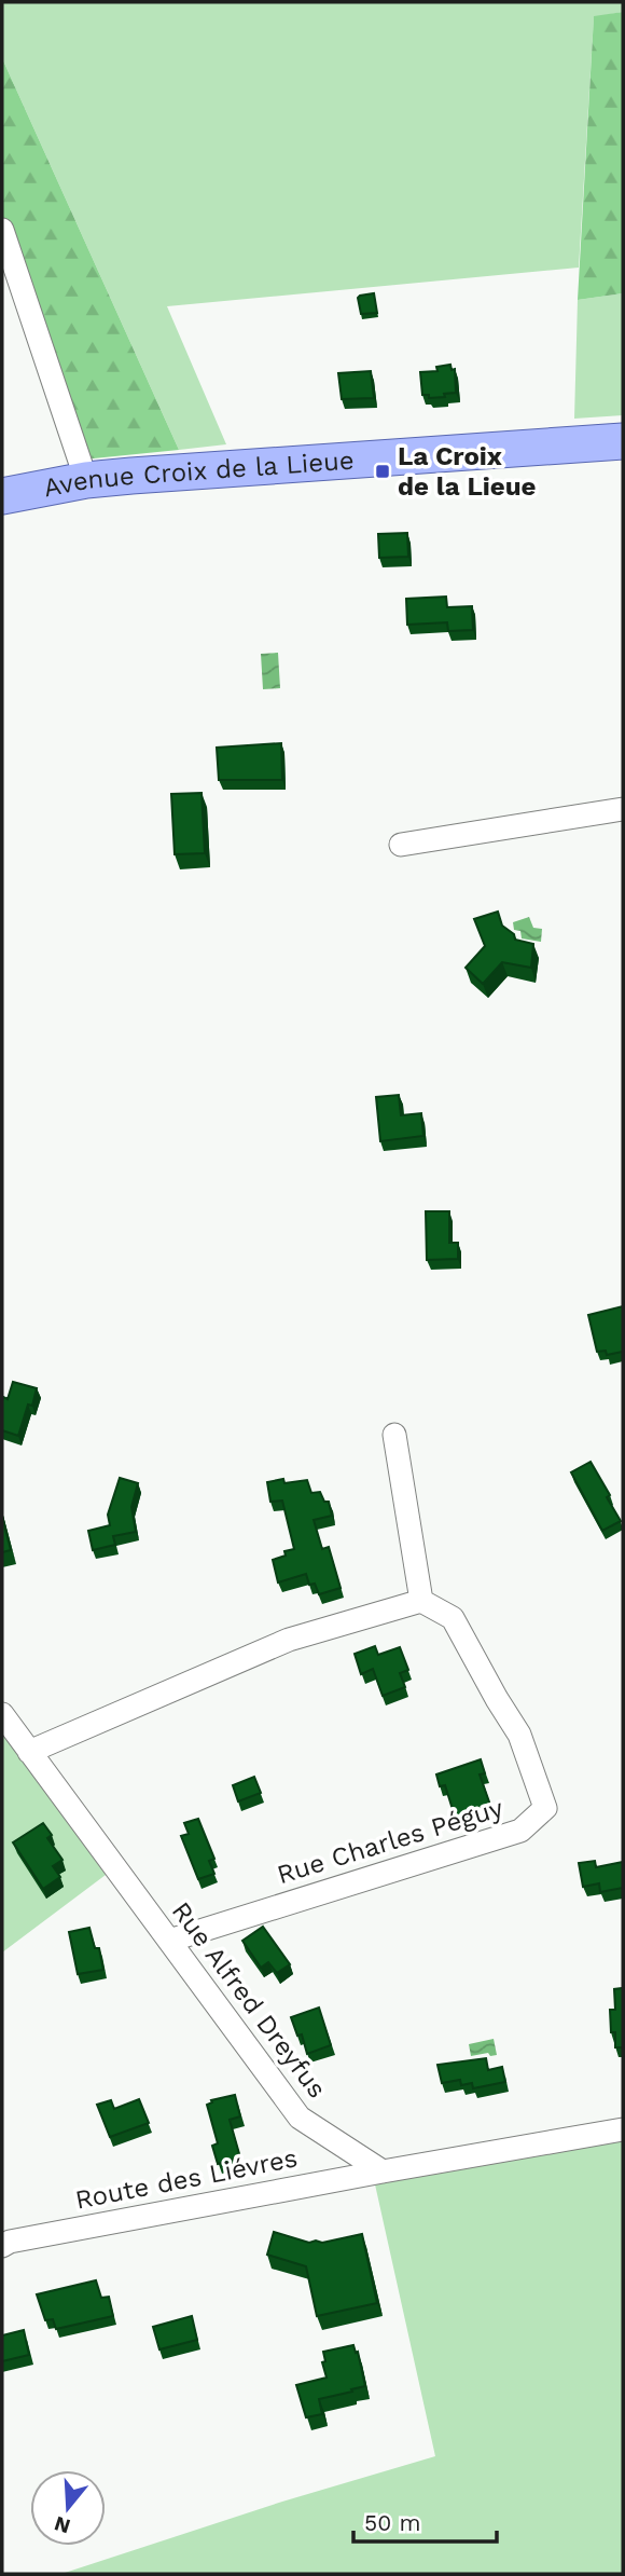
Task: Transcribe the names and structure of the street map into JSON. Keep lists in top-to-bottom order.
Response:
{
  "streets": {
    "main road": ["Avenue Croix de la Lieue"],
    "street": ["Rue Charles Péguy", "Rue Alfred Dreyfus", "Route des Liévres"]
  },
  "crossings": [
    ["Rue Charles Péguy", "Rue Alfred Dreyfus"],
    ["Rue Alfred Dreyfus", "Route des Liévres"]
  ],
  "places": {
    "transit": ["La Croix de la Lieue"]
  },
  "scale_bar": "50 m",
  "north": "bottom"
}
